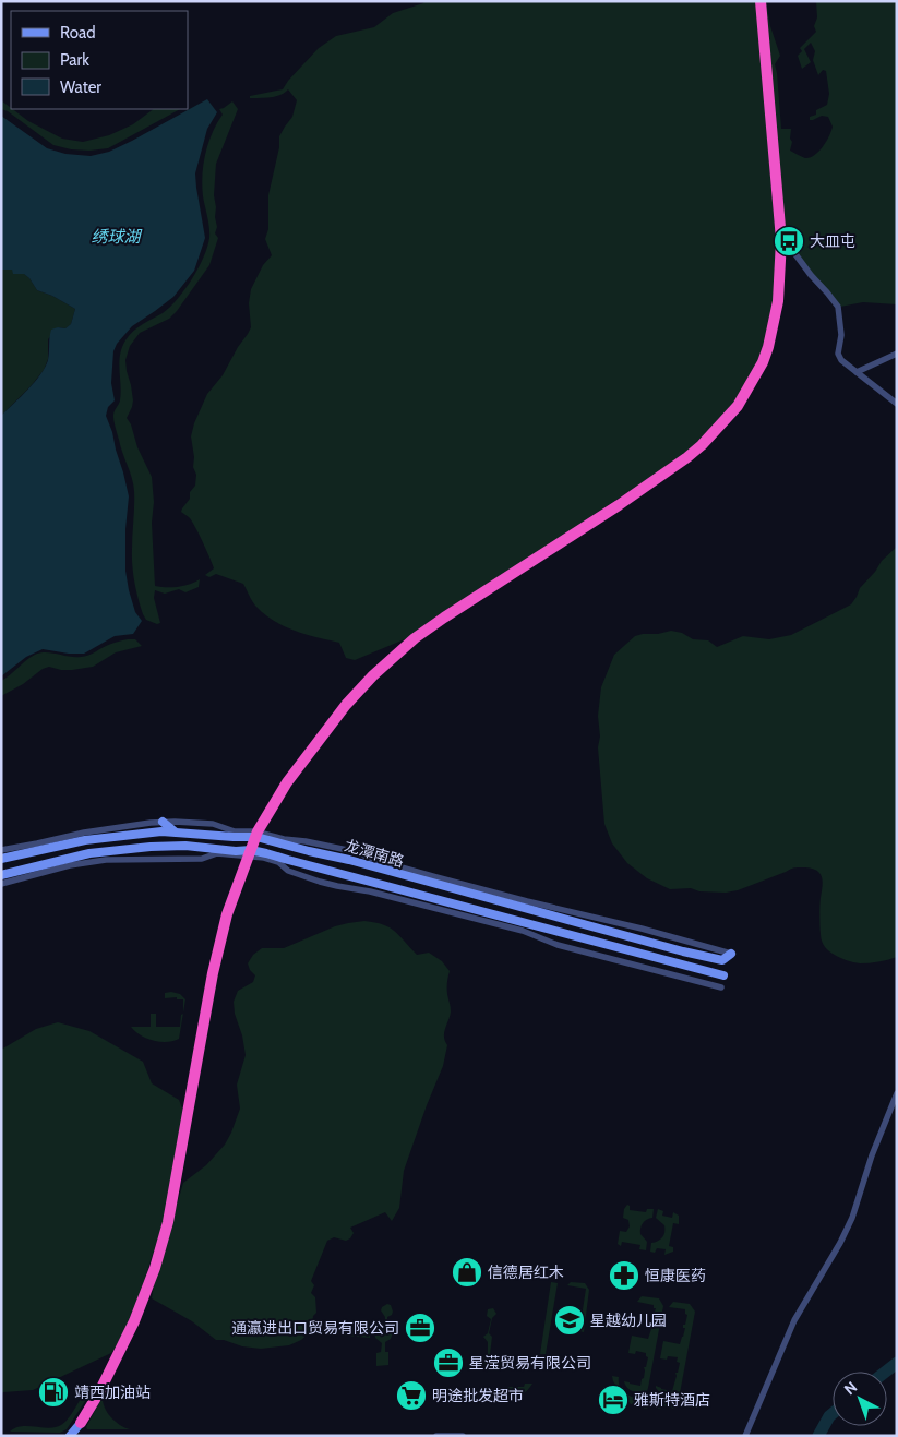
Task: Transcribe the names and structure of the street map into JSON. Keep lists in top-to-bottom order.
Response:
{
  "streets": {
    "main road": ["龙潭南路"]
  },
  "water": ["绣球湖"],
  "places": {
    "bus stop": ["大皿屯"],
    "shop": ["信德居红木"],
    "pharmacy": ["恒康医药"],
    "school or university": ["星越幼儿园"],
    "office": ["通瀛进出口贸易有限公司", "星滢贸易有限公司"],
    "fuel station": ["靖西加油站"],
    "supermarket": ["明途批发超市"],
    "hotel": ["雅斯特酒店"]
  },
  "legend": ["Road", "Park", "Water"],
  "north": "top left"
}
